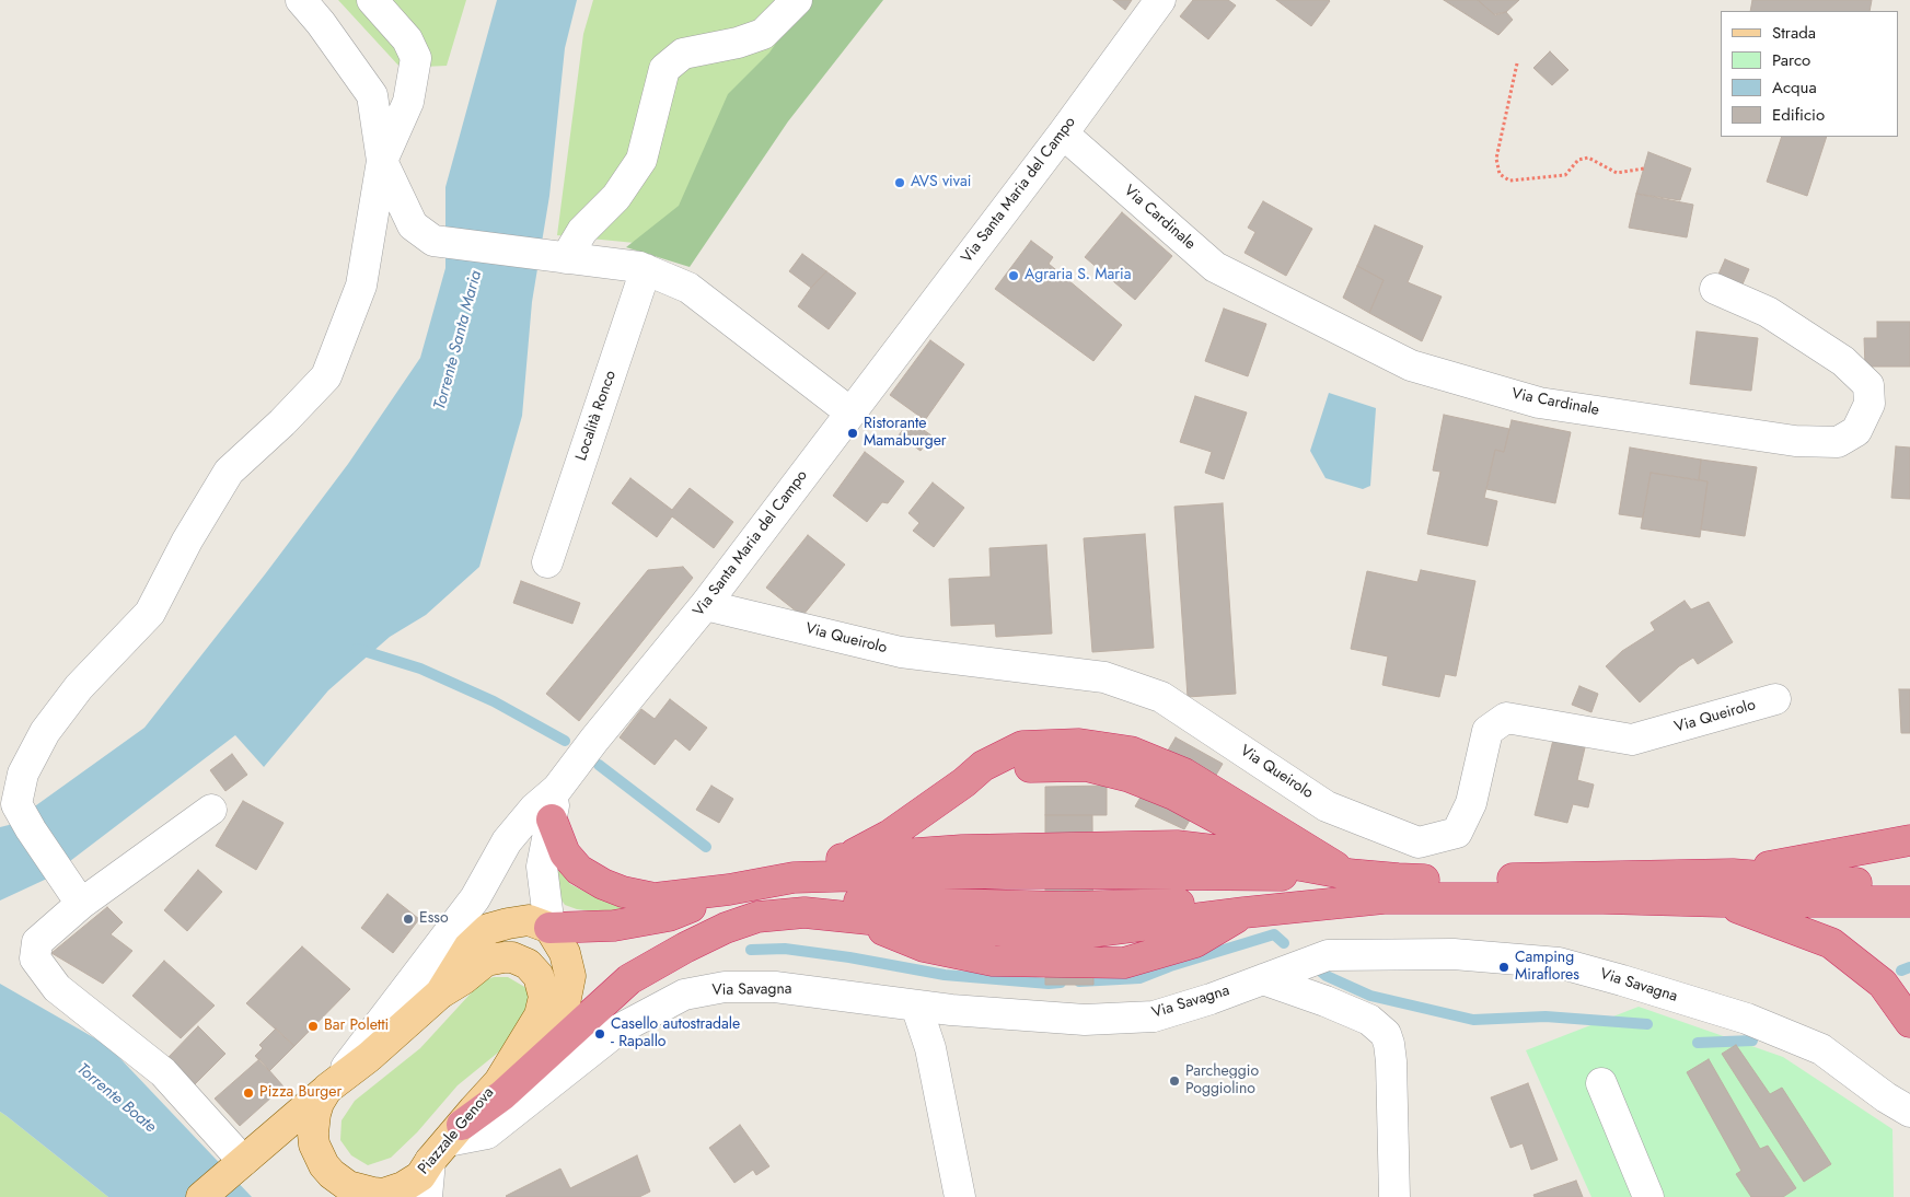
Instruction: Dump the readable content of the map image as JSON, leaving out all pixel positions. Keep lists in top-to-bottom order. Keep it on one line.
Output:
{"streets":{"main road":["Piazzale Genova"],"street":["Via Santa Maria del Campo","Via Cardinale","Località Ronco","Via Queirolo","Via Savagna"]},"crossings":[["Via Santa Maria del Campo","Via Cardinale"],["Via Santa Maria del Campo","Via Queirolo"],["Via Santa Maria del Campo","Piazzale Genova"],["Via Savagna","Piazzale Genova"]],"water":["Torrente Santa Maria","Torrente Boate"],"places":["AVS vivai","Agraria S. Maria","Ristorante Mamaburger","Esso","Camping Miraflores","Bar Poletti","Casello autostradale - Rapallo","Parcheggio Poggiolino","Pizza Burger"],"legend":["Strada","Parco","Acqua","Edificio"]}
